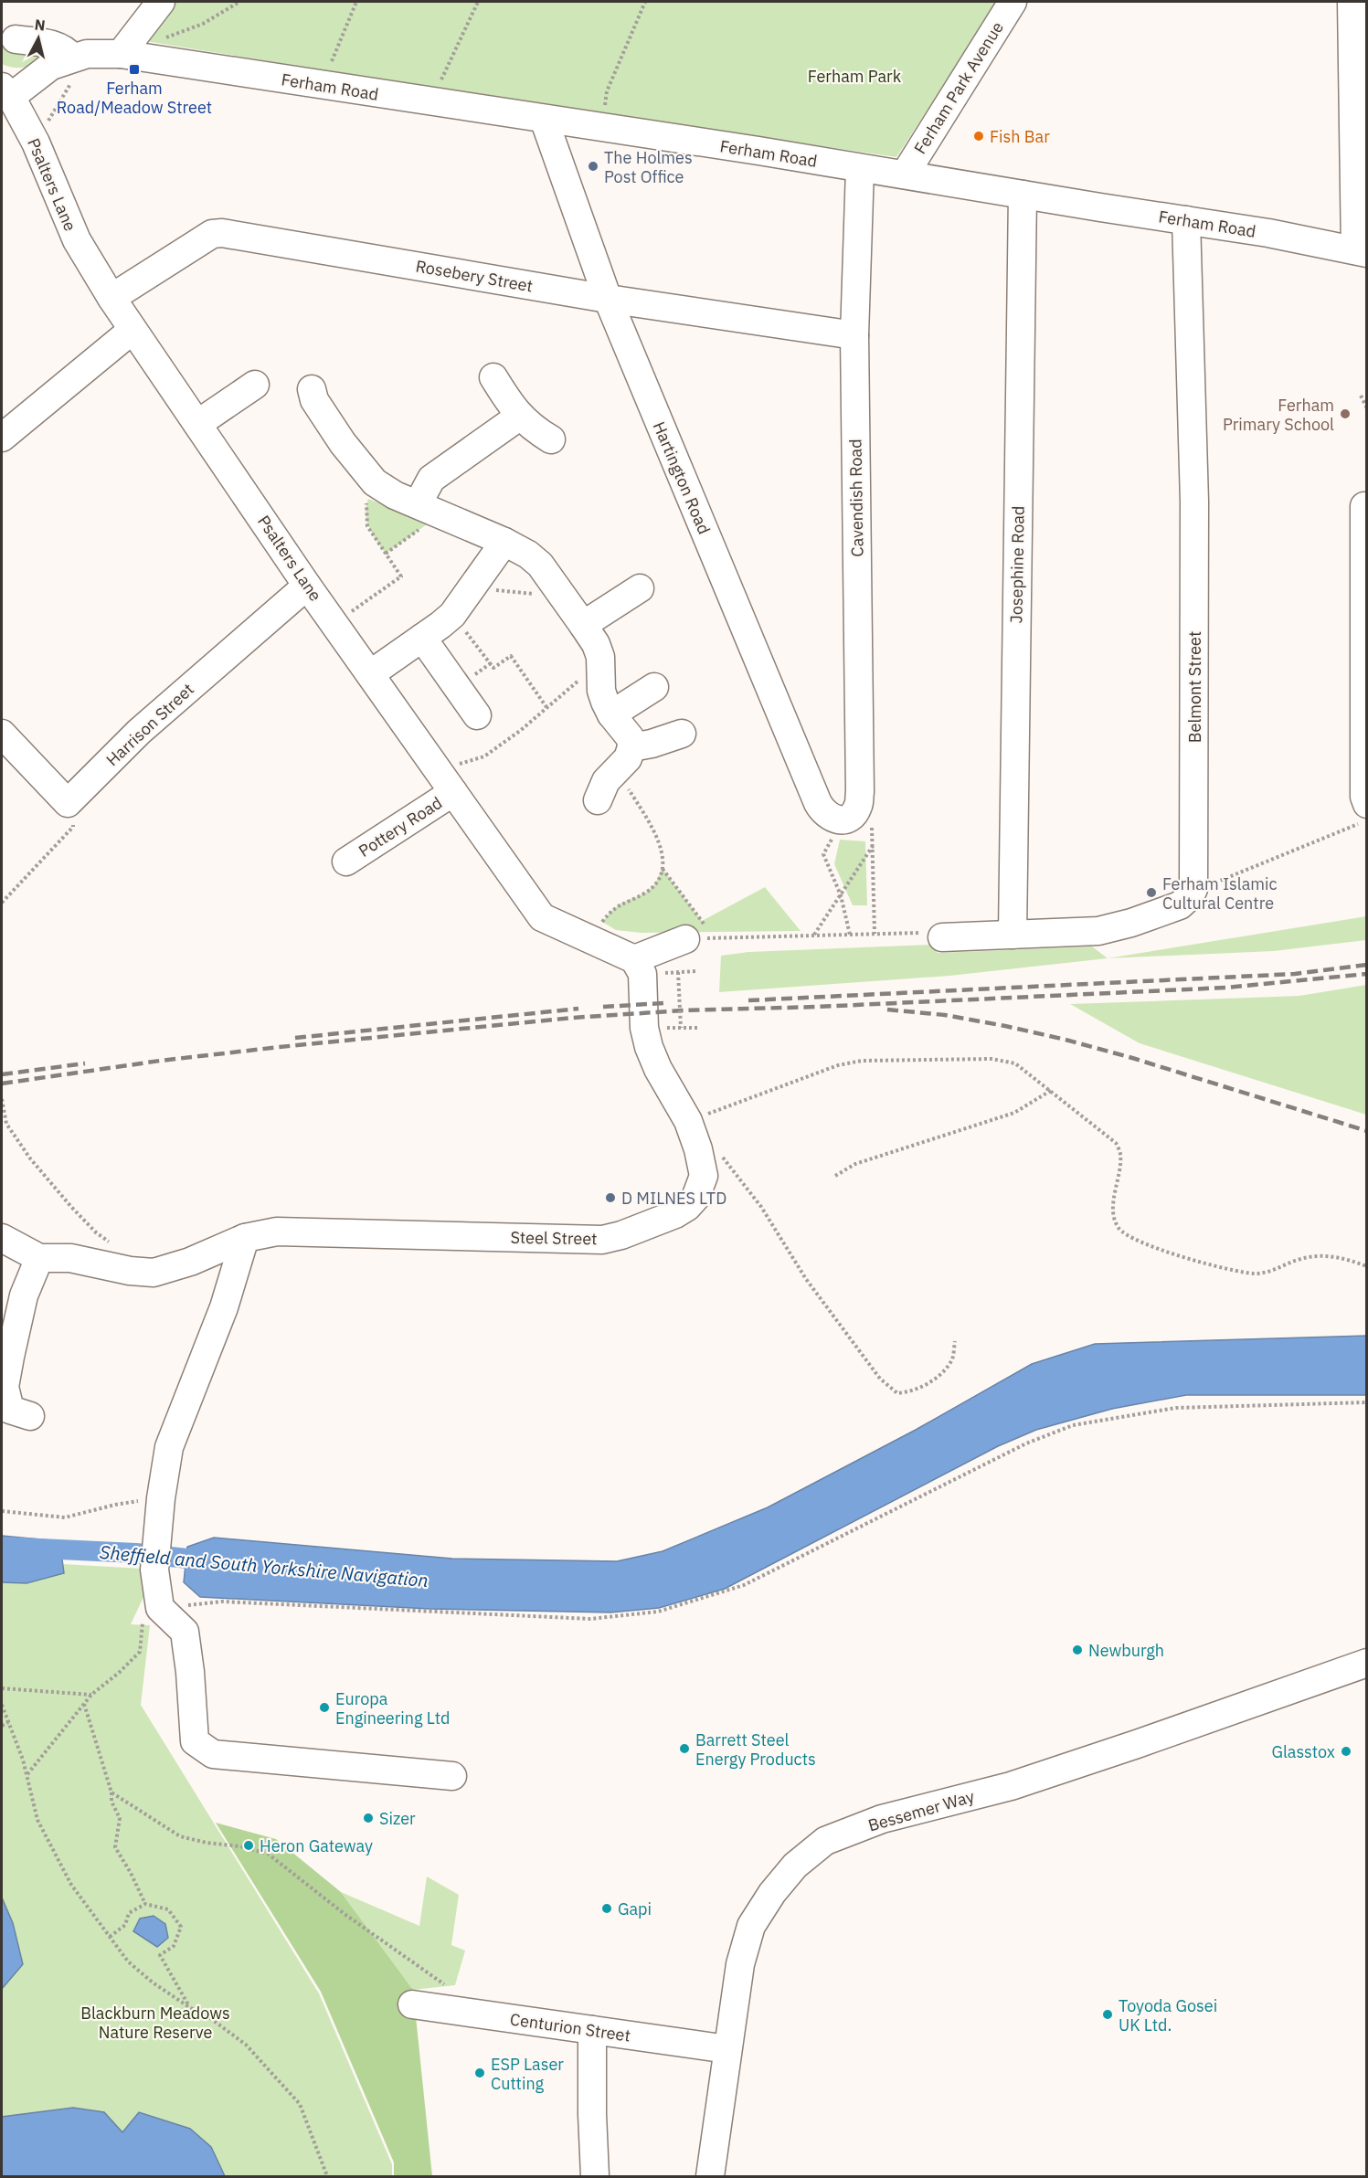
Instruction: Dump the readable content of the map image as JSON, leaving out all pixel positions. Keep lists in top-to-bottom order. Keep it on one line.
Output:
{"streets":{"street":["Ferham Road","Ferham Park Avenue","Psalters Lane","Rosebery Street","Hartington Road","Cavendish Road","Josephine Road","Belmont Street","Harrison Street","Pottery Road","Steel Street","Bessemer Way","Centurion Street"]},"crossings":[["Ferham Road","Ferham Park Avenue"],["Ferham Road","Psalters Lane"],["Ferham Road","Hartington Road"],["Ferham Road","Cavendish Road"],["Ferham Road","Josephine Road"],["Ferham Road","Belmont Street"],["Psalters Lane","Rosebery Street"],["Psalters Lane","Harrison Street"],["Psalters Lane","Pottery Road"],["Psalters Lane","Steel Street"],["Rosebery Street","Hartington Road"],["Rosebery Street","Cavendish Road"],["Hartington Road","Cavendish Road"],["Bessemer Way","Centurion Street"]],"water":["Sheffield and South Yorkshire Navigation"],"parks":["Ferham Park","Blackburn Meadows Nature Reserve"],"places":{"transit":["Ferham Road/Meadow Street"],"other":["Fish Bar","The Holmes Post Office","Ferham Primary School","Ferham Islamic Cultural Centre","D MILNES LTD","Newburgh","Europa Engineering Ltd","Barrett Steel Energy Products","Glasstox","Sizer","Heron Gateway","Gapi","Toyoda Gosei UK Ltd.","ESP Laser Cutting"]},"north":"top"}
